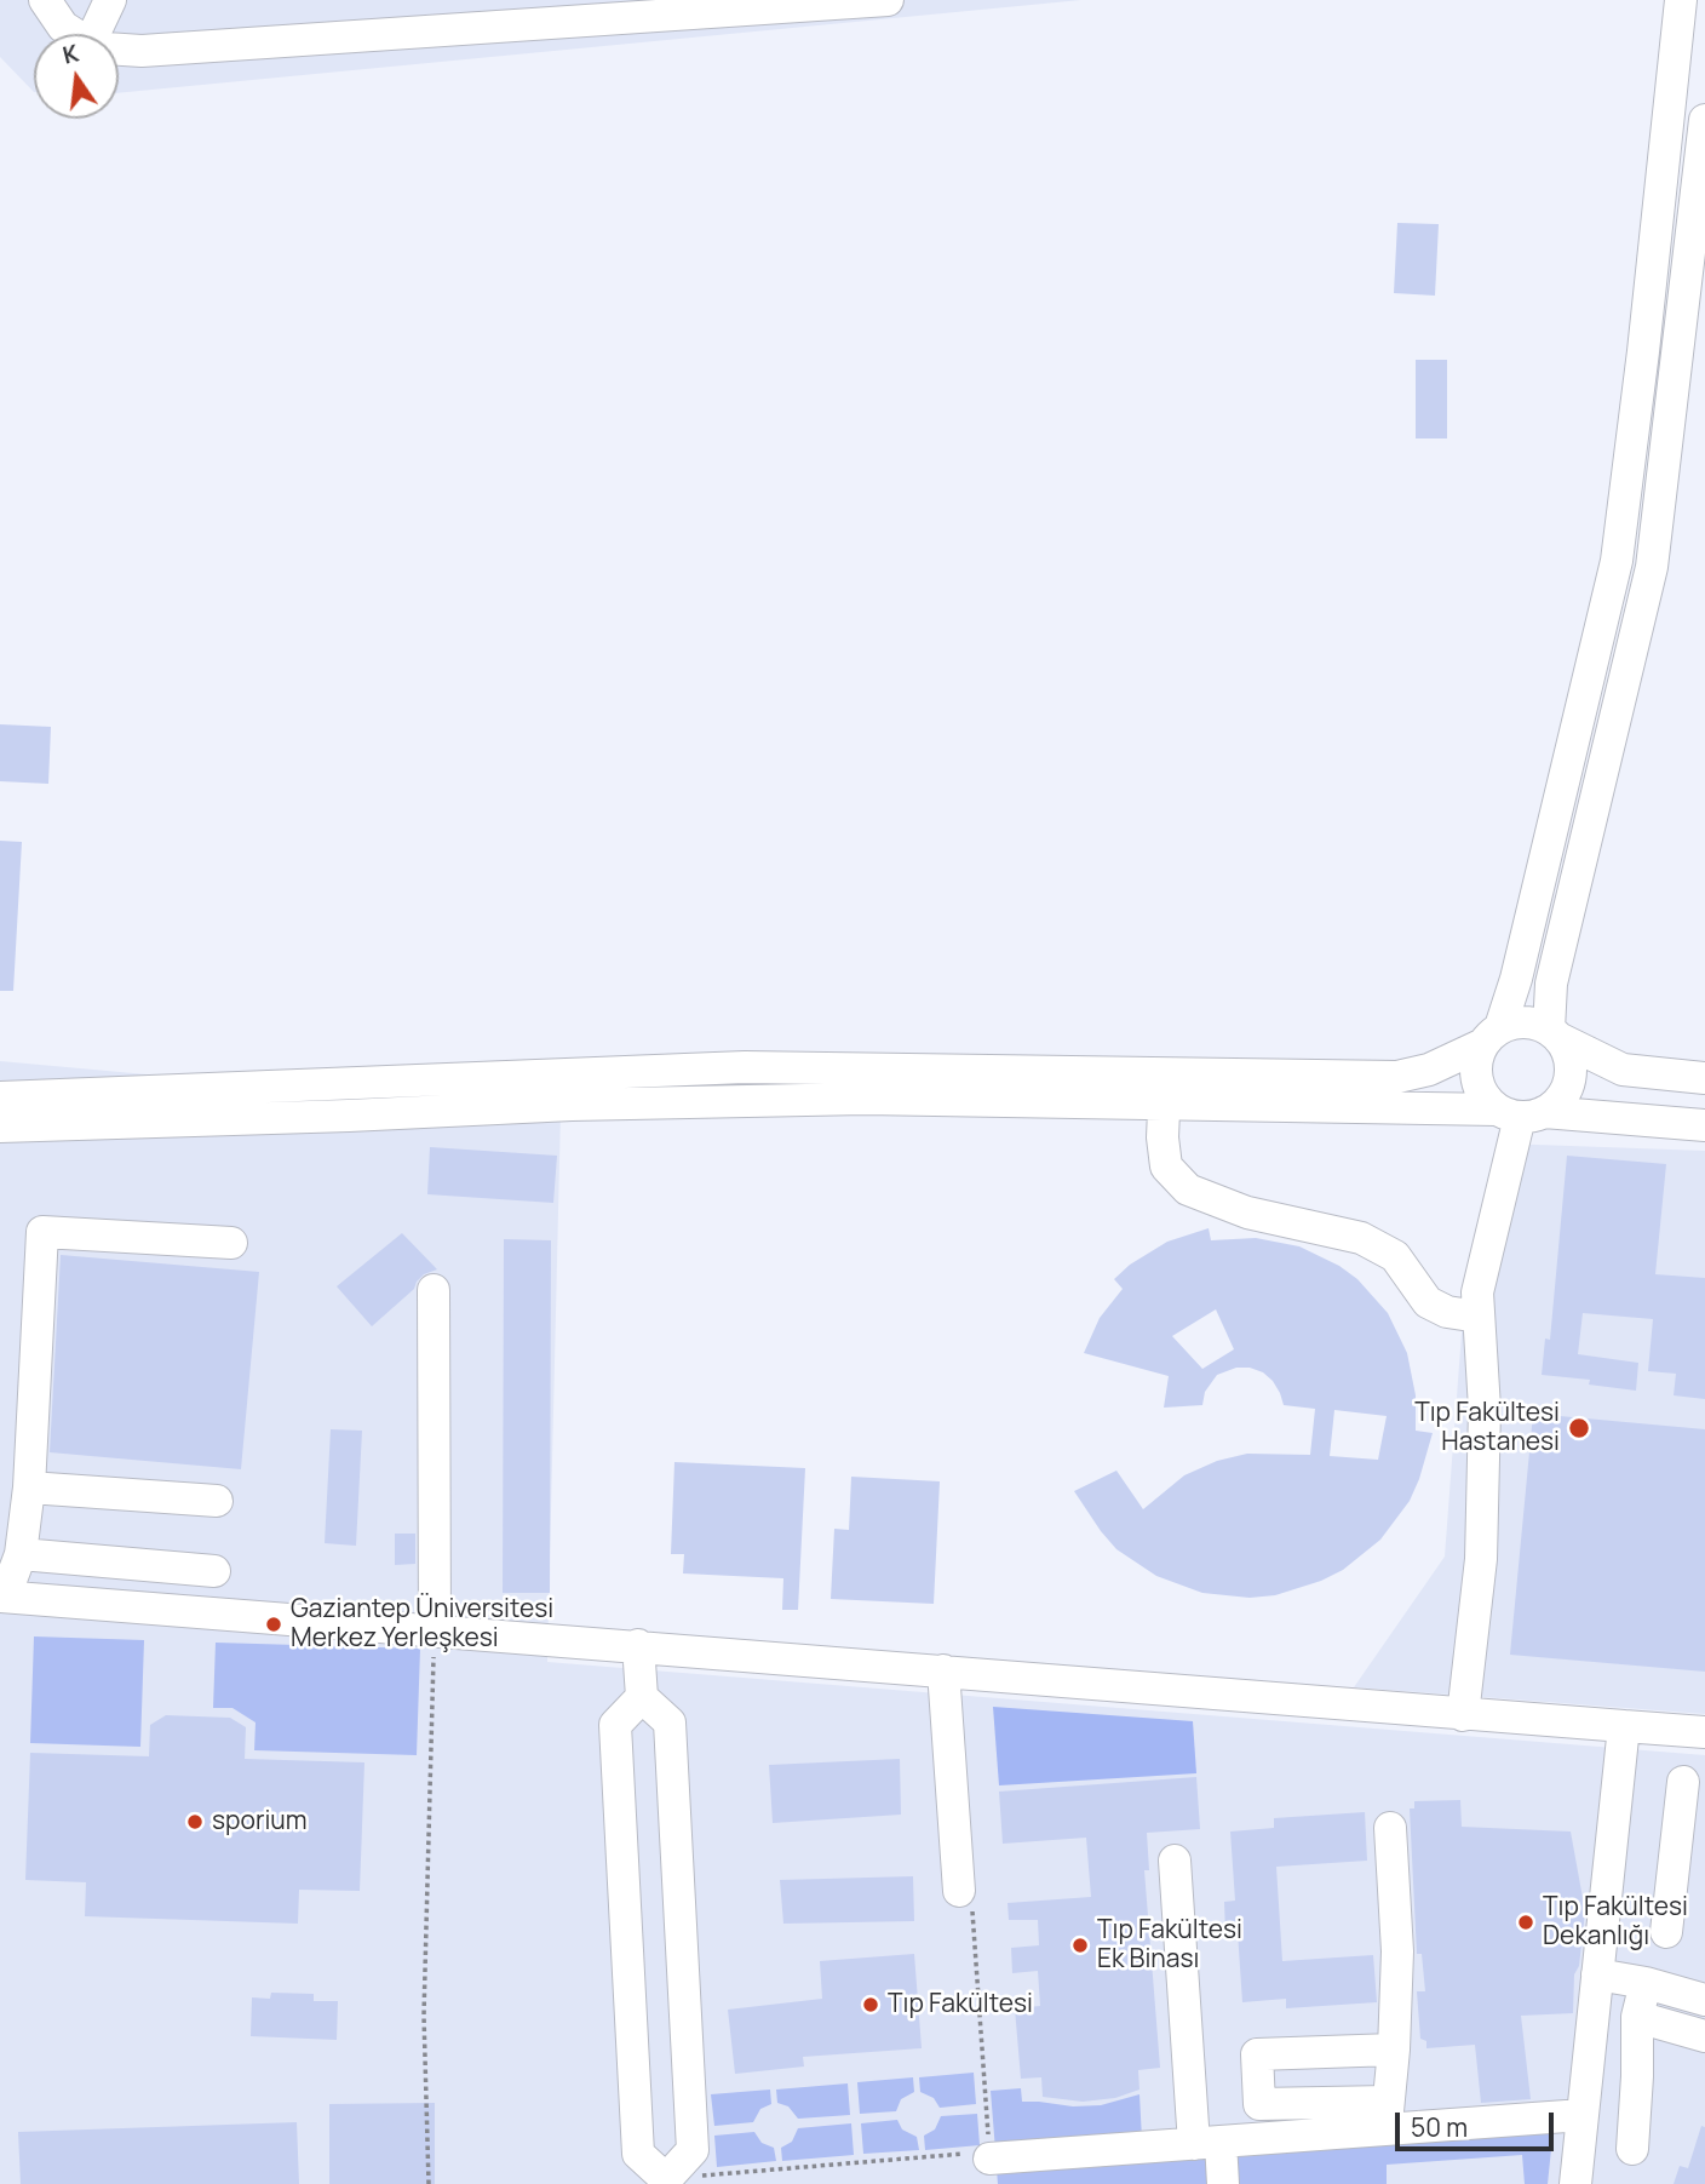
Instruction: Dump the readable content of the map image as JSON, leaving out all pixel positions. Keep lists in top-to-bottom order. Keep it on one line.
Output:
{"places":["Tıp Fakültesi Hastanesi","Gaziantep Üniversitesi Merkez Yerleşkesi","sporium","Tıp Fakültesi Dekanlığı","Tıp Fakültesi Ek Binası","Tıp Fakültesi"],"scale_bar":"50 m","north":"top"}
